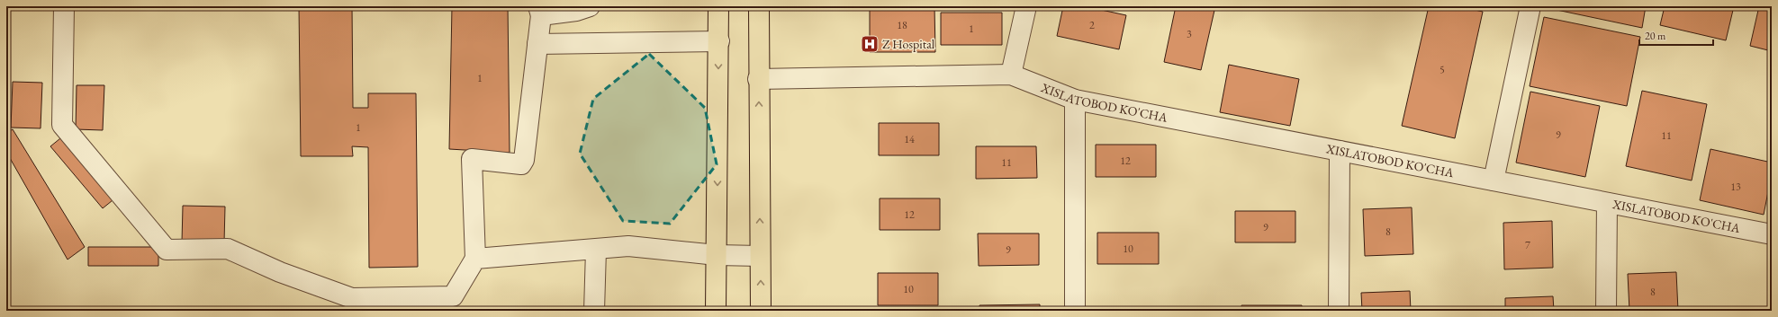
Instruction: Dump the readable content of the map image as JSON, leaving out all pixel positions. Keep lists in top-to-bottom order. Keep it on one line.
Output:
{"streets":{"street":["XISLATOBOD KO'CHA"]},"places":{"hospital":["Z Hospital"]},"house_numbers":["18","2","1","3","5","1","1","9","11","14","12","11","13","12","9","8","7","10","9","10","8"],"scale_bar":"20 m"}
